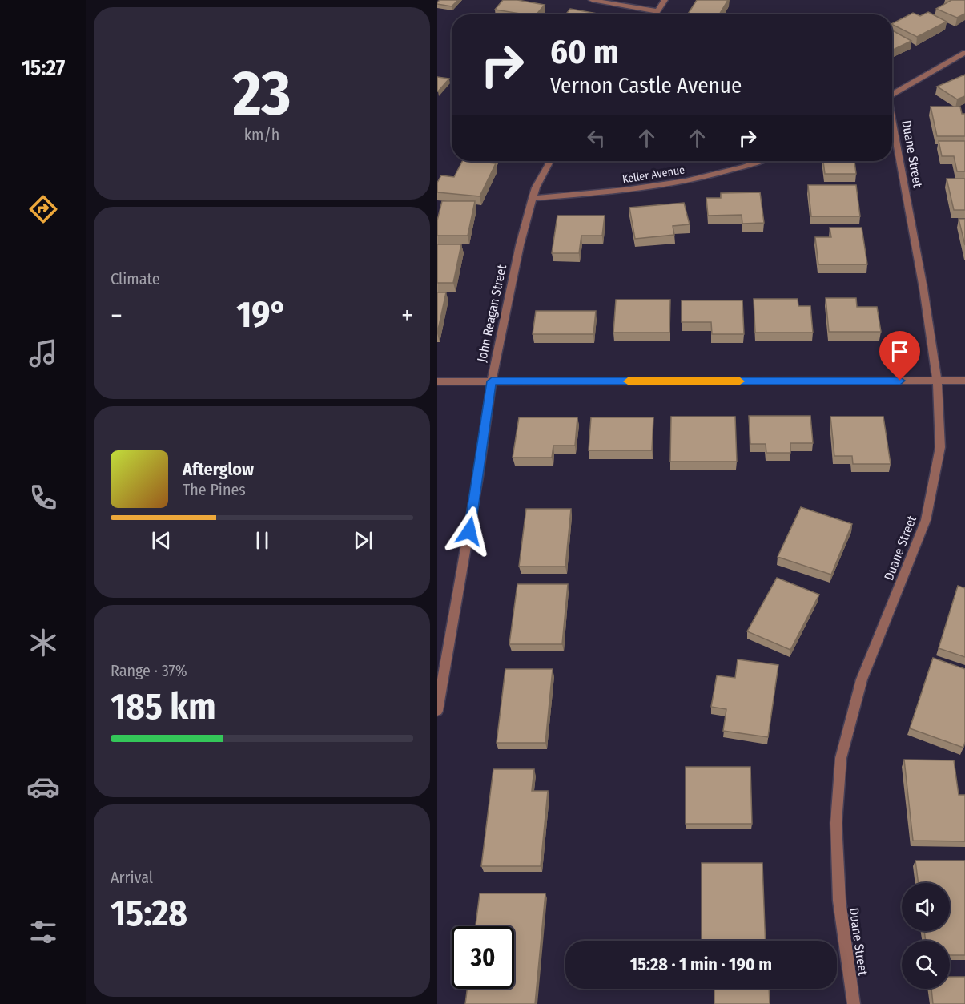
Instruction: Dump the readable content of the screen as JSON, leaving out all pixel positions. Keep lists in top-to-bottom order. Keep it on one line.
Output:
{"streets":{"street":["Duane Street","Keller Avenue","John Reagan Street"]},"crossings":[["Keller Avenue","John Reagan Street"]],"page":{"tabs":"15:27","tile":[["23","km/h"],"Climate",["Range · 37%","185 km"],["Arrival","15:28"]],"turn":["60 m","Vernon Castle Avenue"],"heat":["−","19°","+"],"song":["Afterglow","The Pines"],"limit":"30","trip":"15:28 · 1 min · 190 m"}}
